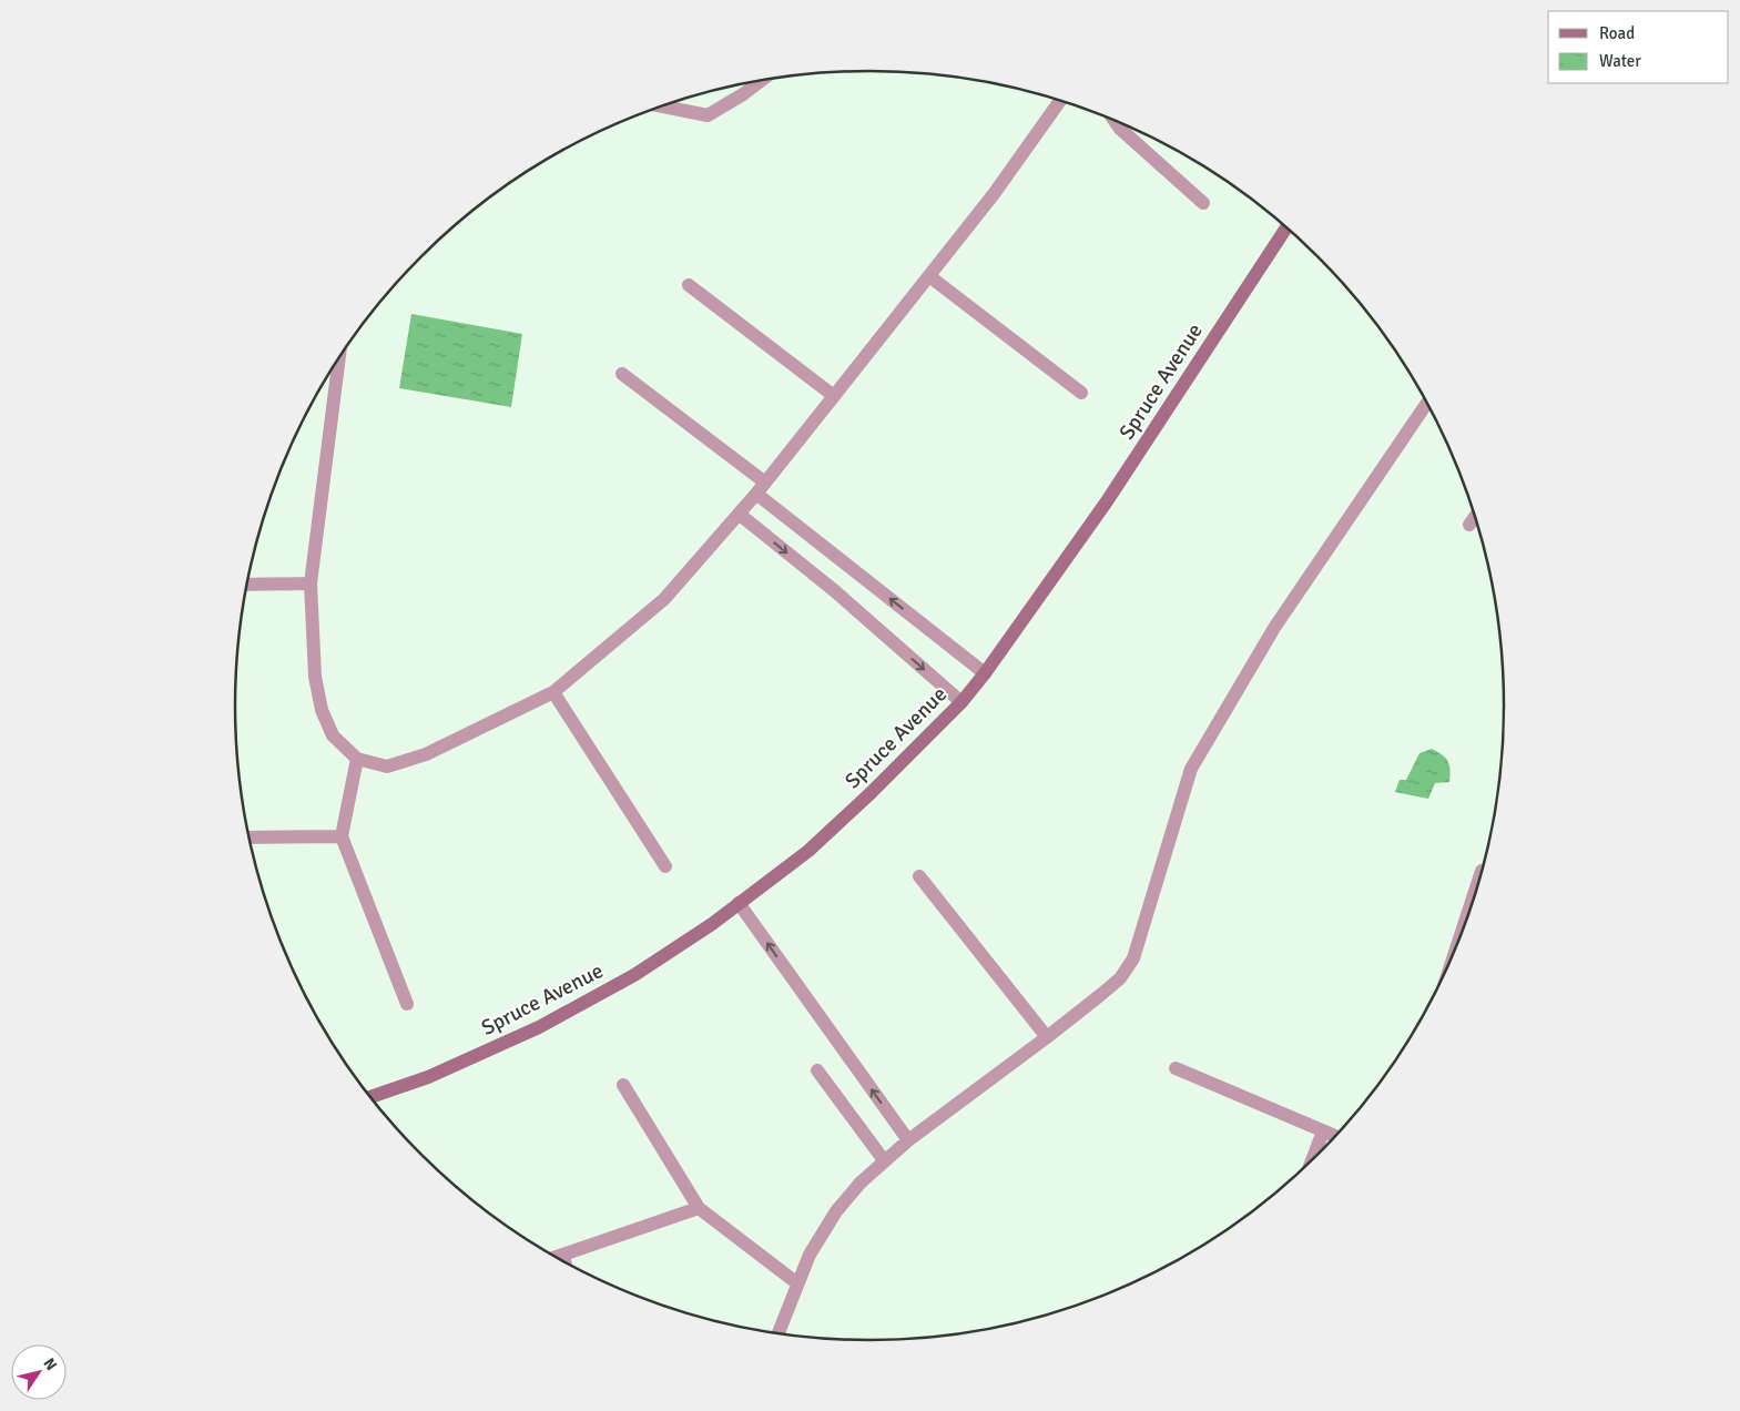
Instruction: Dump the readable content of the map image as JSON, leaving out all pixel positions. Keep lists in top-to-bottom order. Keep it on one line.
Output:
{"streets":{"street":["Spruce Avenue"]},"legend":["Road","Water"],"north":"top right"}
